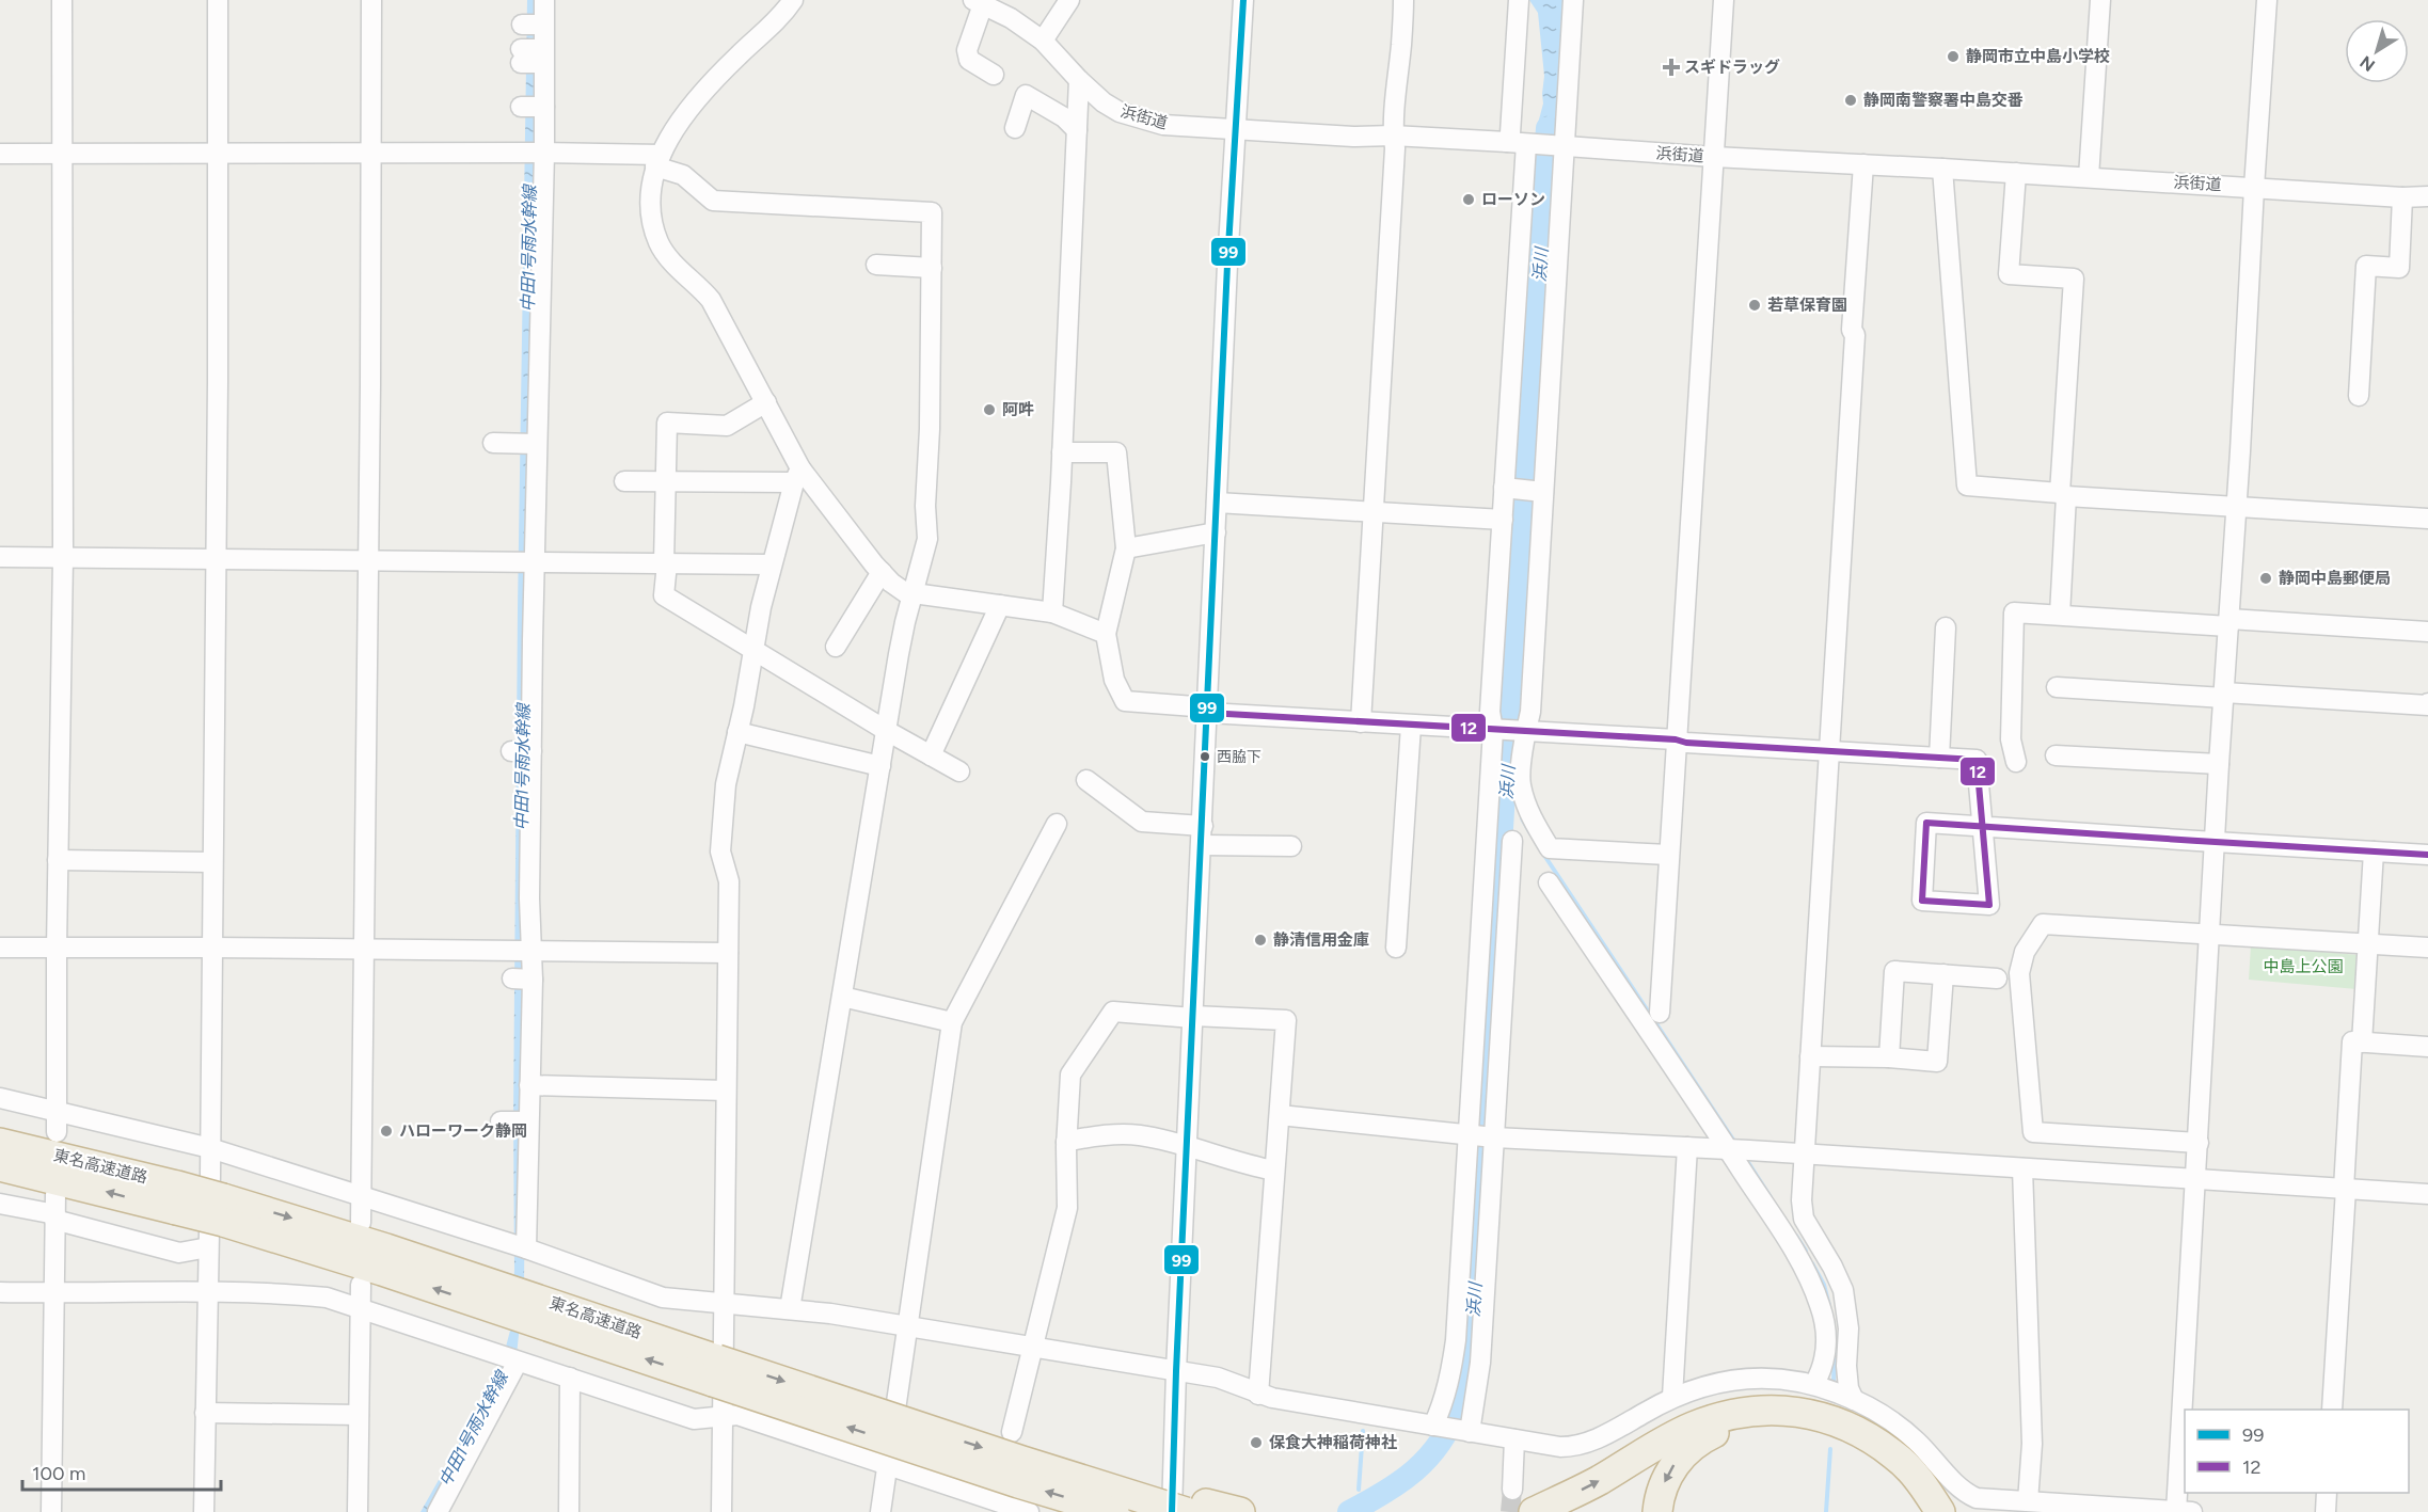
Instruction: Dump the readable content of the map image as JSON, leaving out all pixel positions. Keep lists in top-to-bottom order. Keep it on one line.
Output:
{"streets":{"highway":["東名高速道路"],"street":["浜街道"]},"water":["中田1号雨水幹線","浜川"],"parks":["中島上公園"],"places":{"other":["静岡市立中島小学校","静岡南警察署中島交番","ローソン","若草保育園","阿吽","静岡中島郵便局","西脇下","静清信用金庫","ハローワーク静岡","保食大神稲荷神社"],"health":["スギドラッグ"]},"lines":["transit line 99","transit line 12"],"legend":["99","12"],"scale_bar":"100 m","north":"bottom left"}
